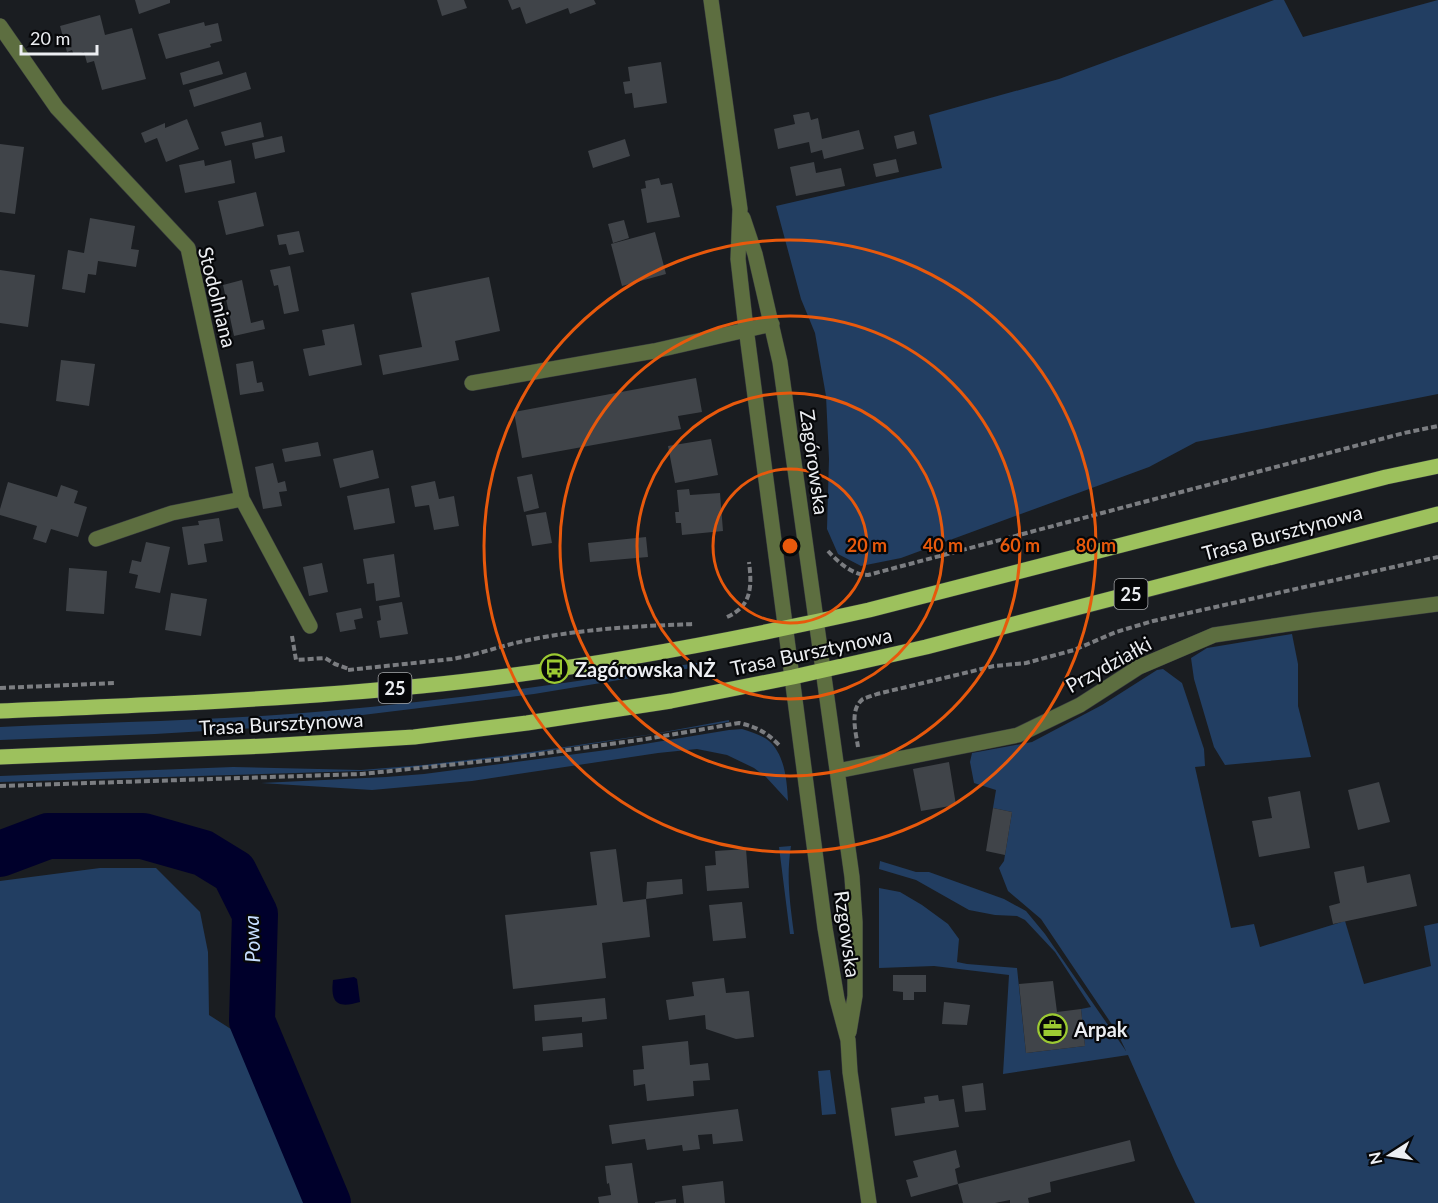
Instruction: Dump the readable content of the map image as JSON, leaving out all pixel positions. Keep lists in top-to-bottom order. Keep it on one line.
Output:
{"streets":{"main road":["Trasa Bursztynowa","25"],"street":["Stodolniana","Zagórowska","Przydziałki","Rzgowska"]},"crossings":[["Zagórowska","Trasa Bursztynowa"],["Zagórowska","Przydziałki"],["Zagórowska","Rzgowska"]],"water":["Powa"],"places":{"bus stop":["Zagórowska NŻ"],"office":["Arpak"]},"scale_bar":"20 m","north":"left","rings":["20 m","40 m","60 m","80 m"]}
